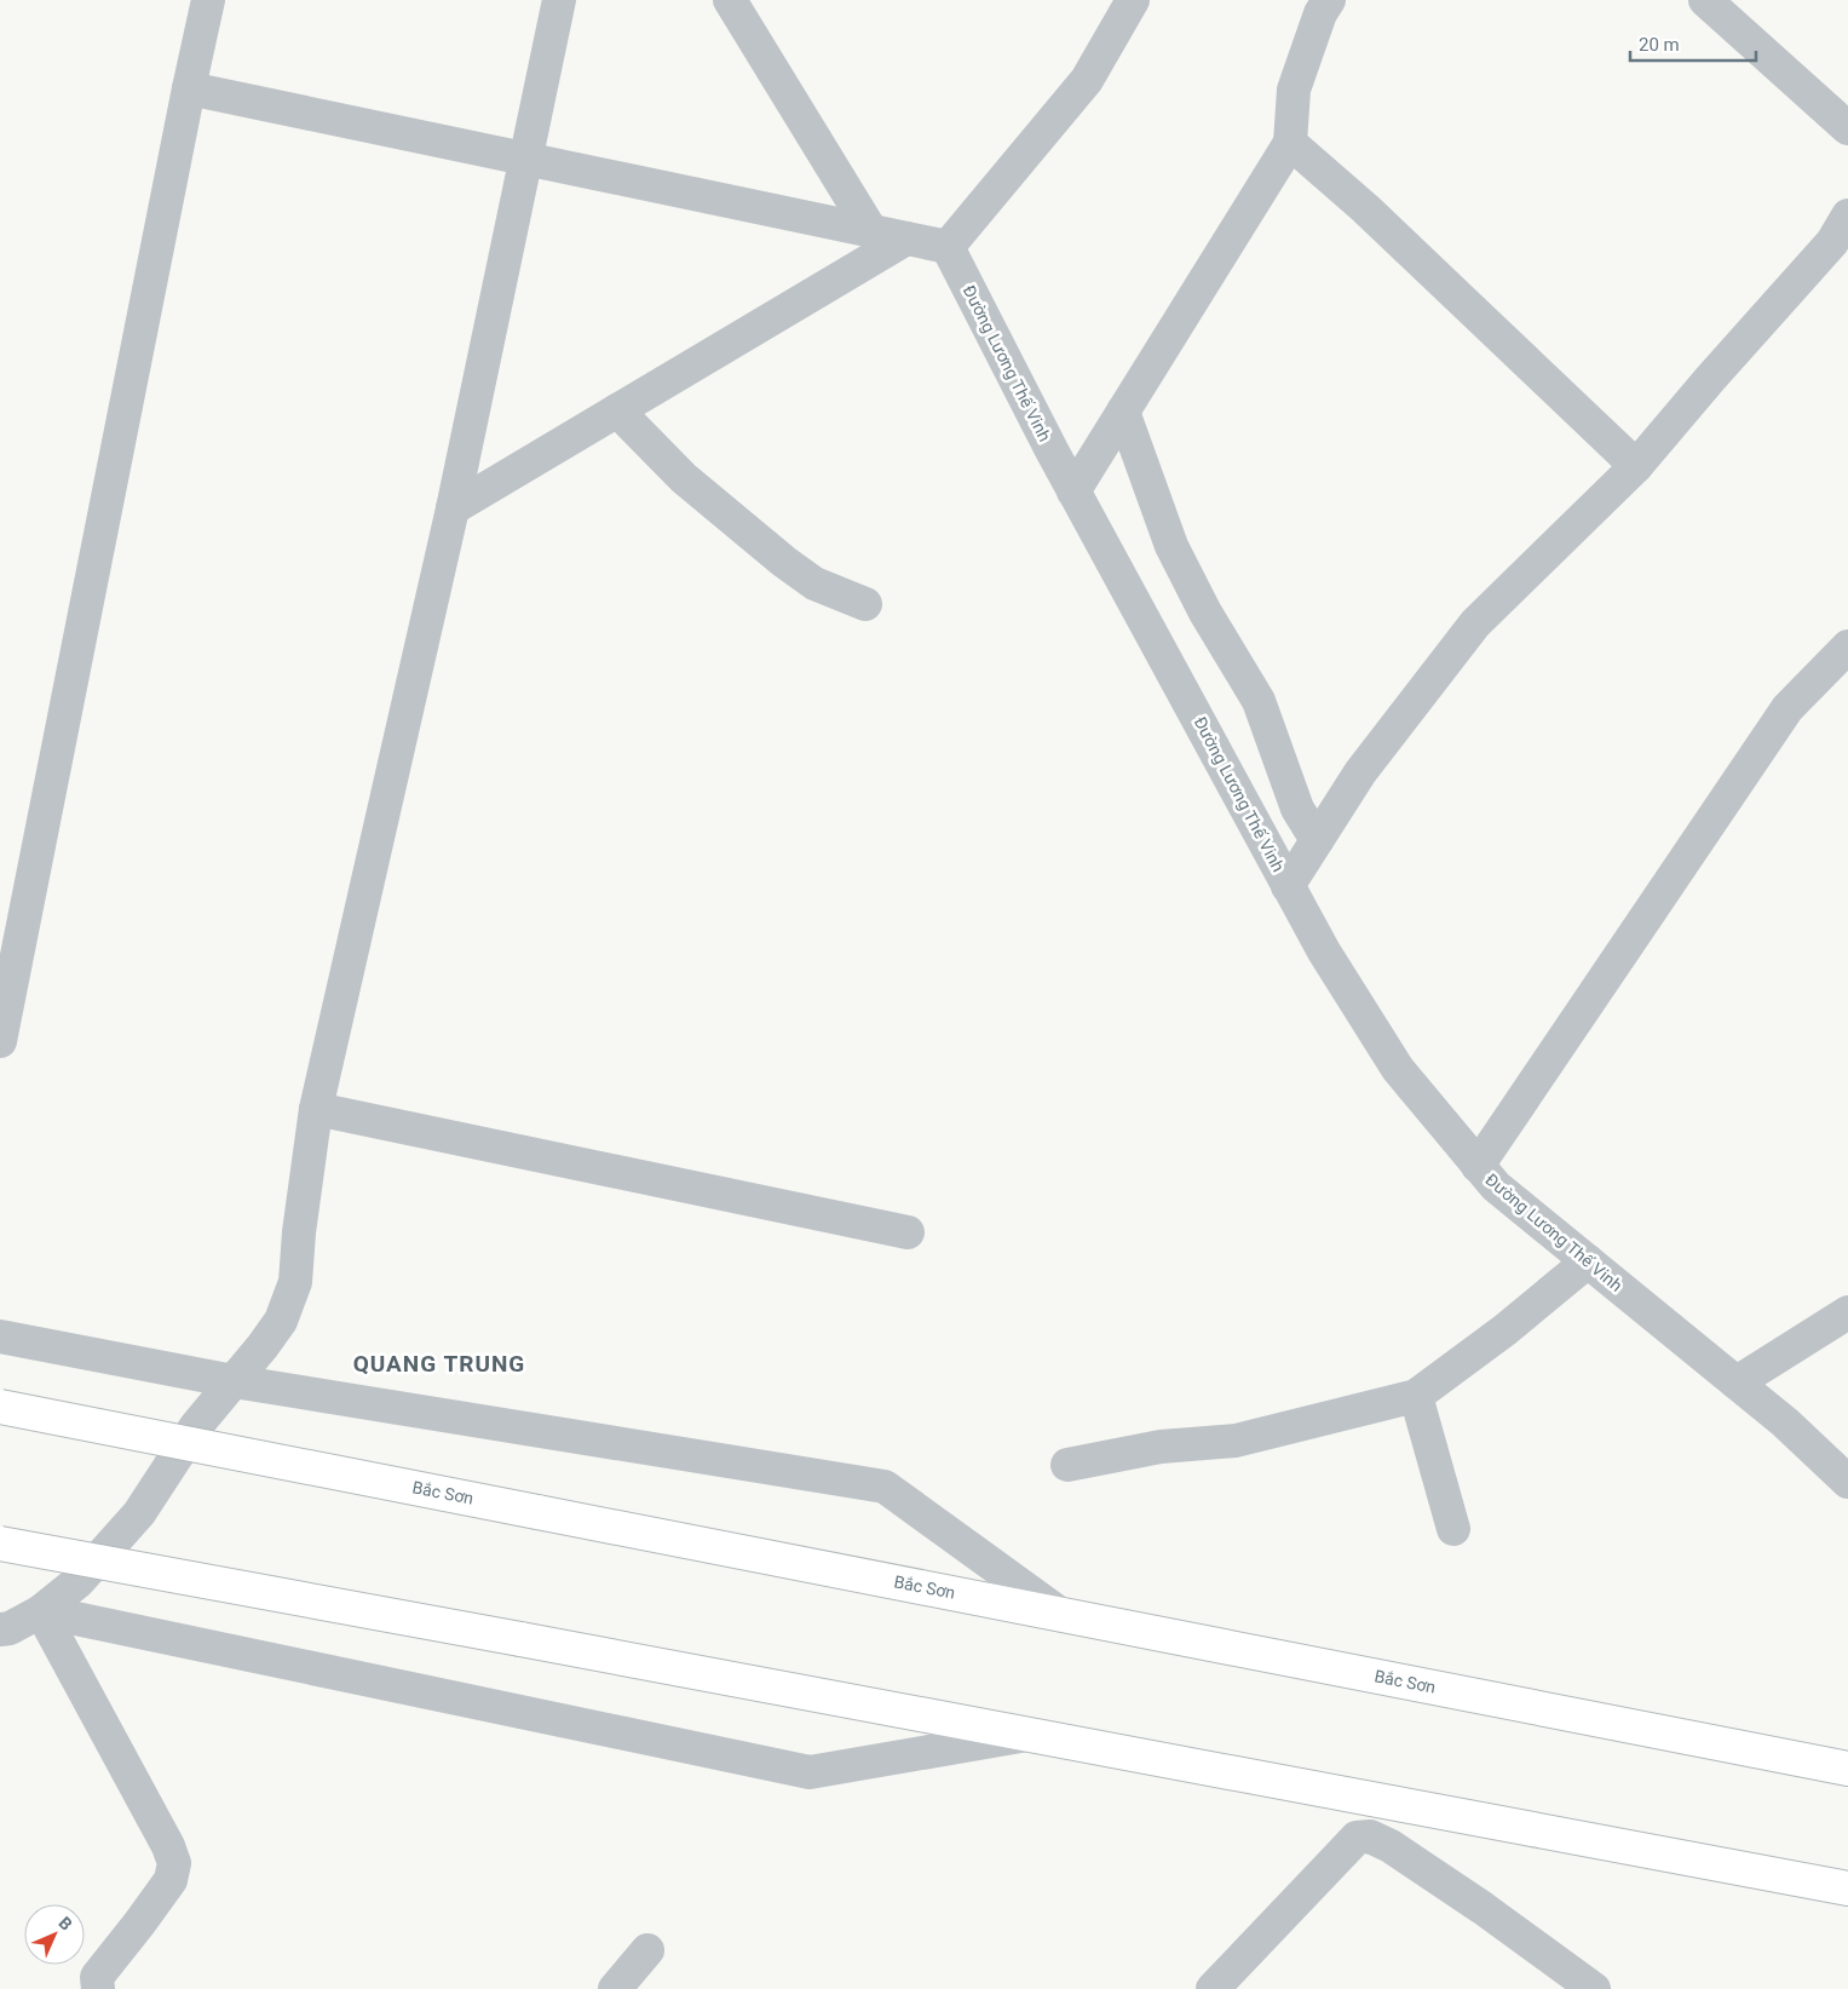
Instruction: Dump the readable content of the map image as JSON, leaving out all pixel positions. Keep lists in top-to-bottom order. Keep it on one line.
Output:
{"streets":{"main road":["Bắc Sơn"],"street":["Đường Lương Thế Vinh"]},"districts":["QUANG TRUNG"],"scale_bar":"20 m","north":"top right"}
